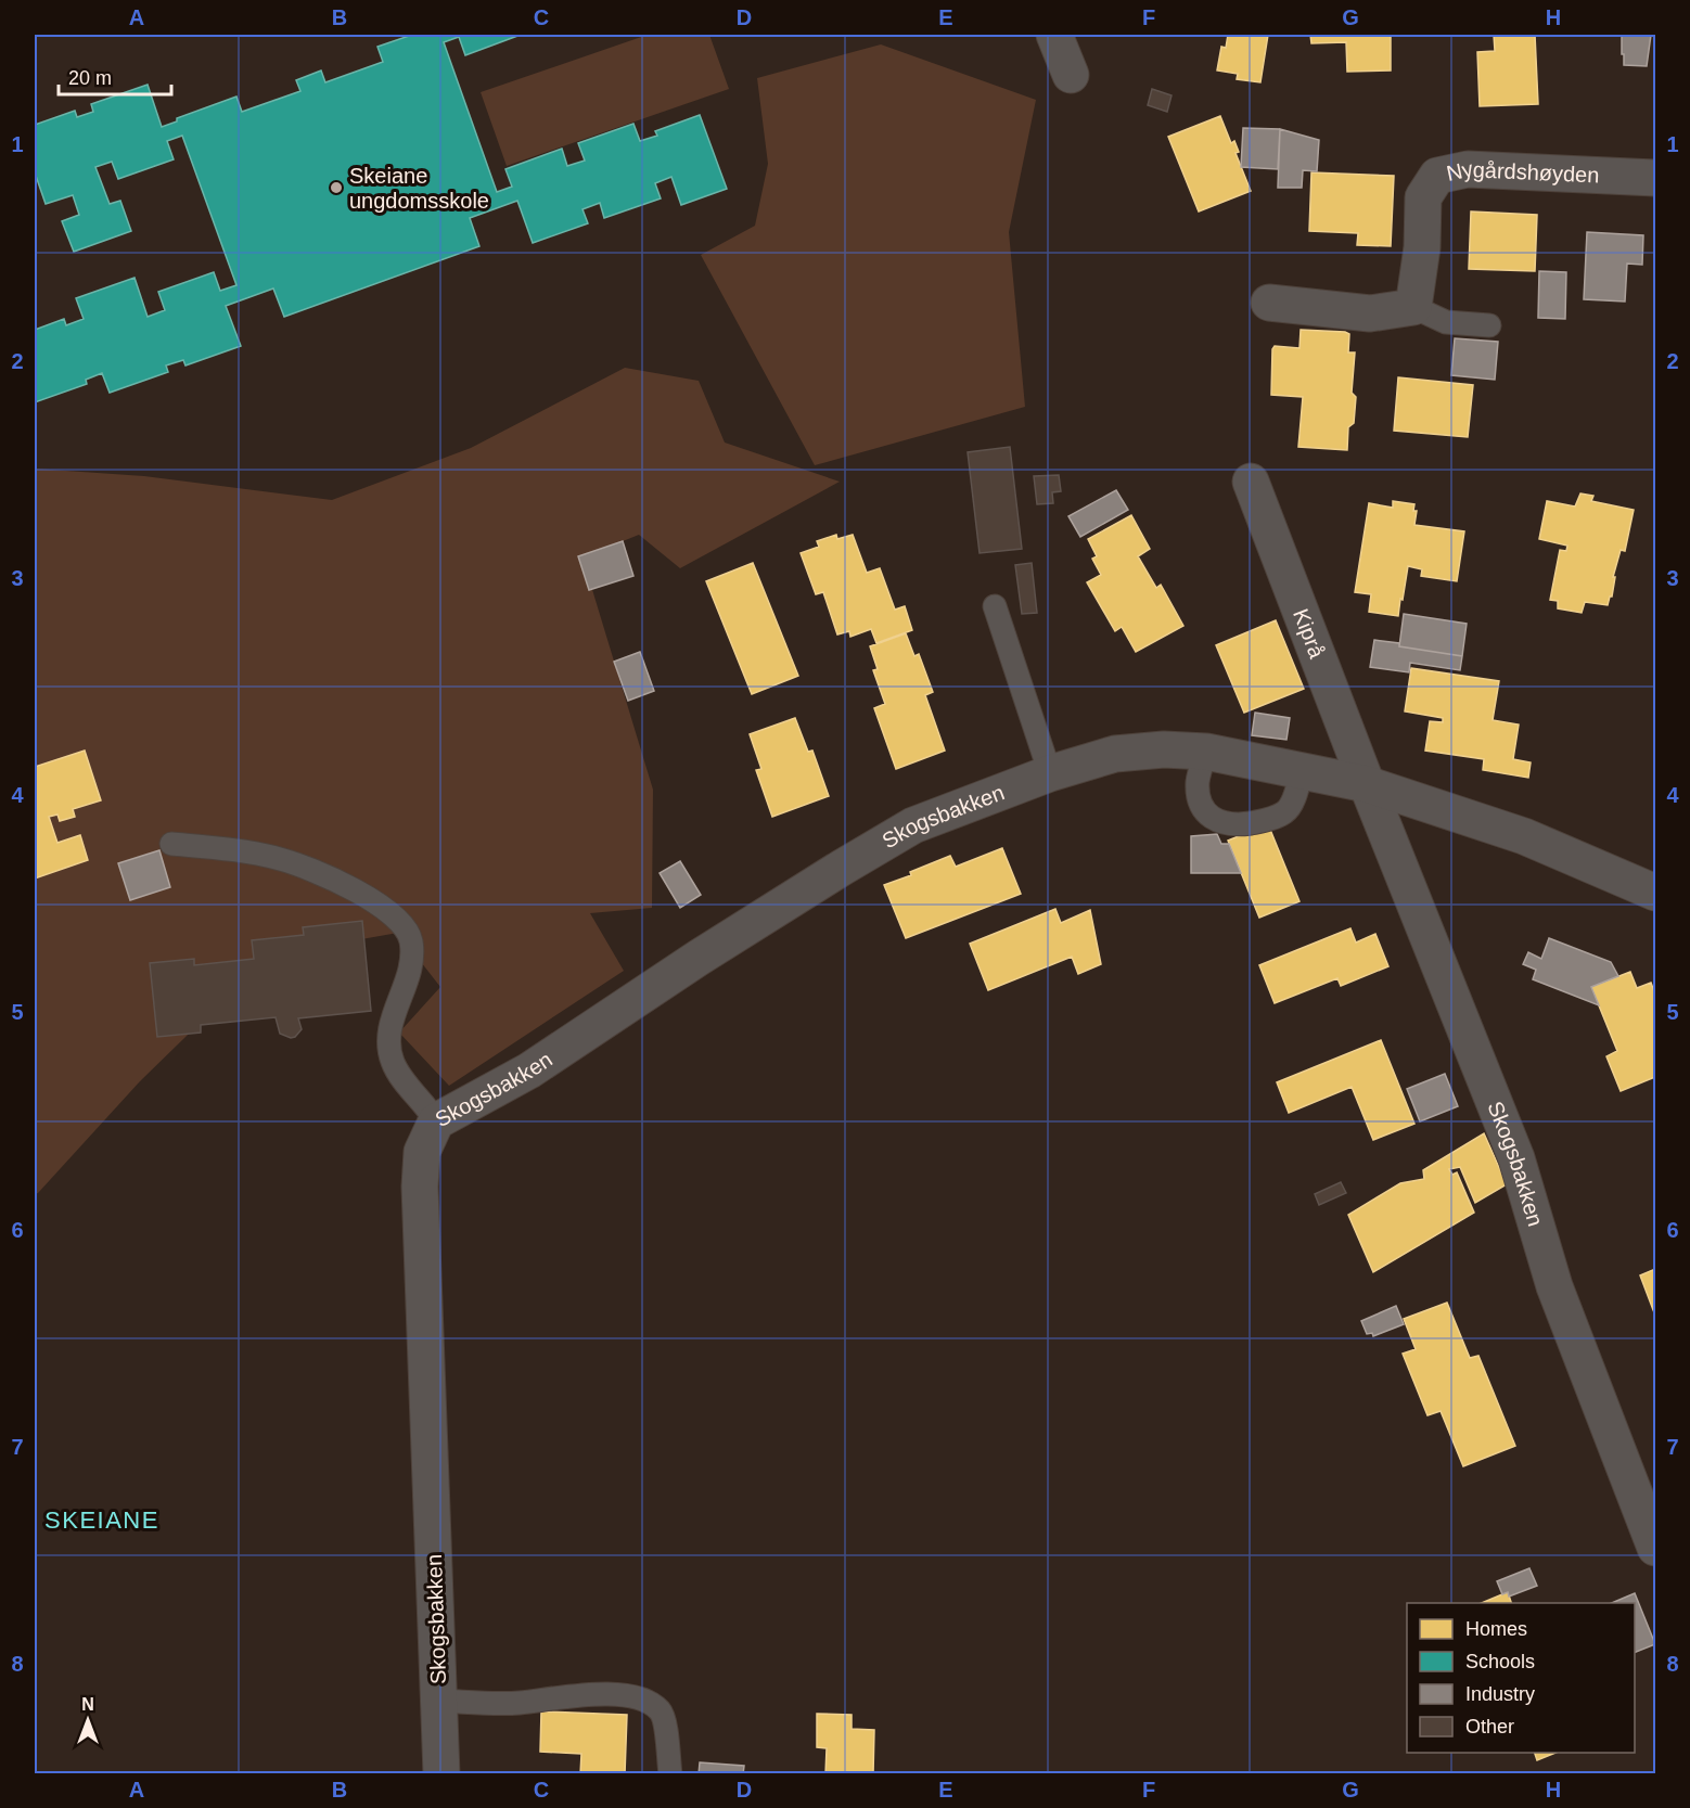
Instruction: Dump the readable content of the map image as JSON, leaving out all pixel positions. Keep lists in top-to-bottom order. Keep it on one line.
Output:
{"streets":{"street":["Nygårdshøyden","Kiprå","Skogsbakken"]},"crossings":[["Kiprå","Skogsbakken"]],"districts":["SKEIANE"],"places":["Skeiane ungdomsskole"],"legend":["Homes","Schools","Industry","Other"],"scale_bar":"20 m","north":"top","grid":{"columns":["A","B","C","D","E","F","G","H"],"rows":["1","2","3","4","5","6","7","8"]}}
